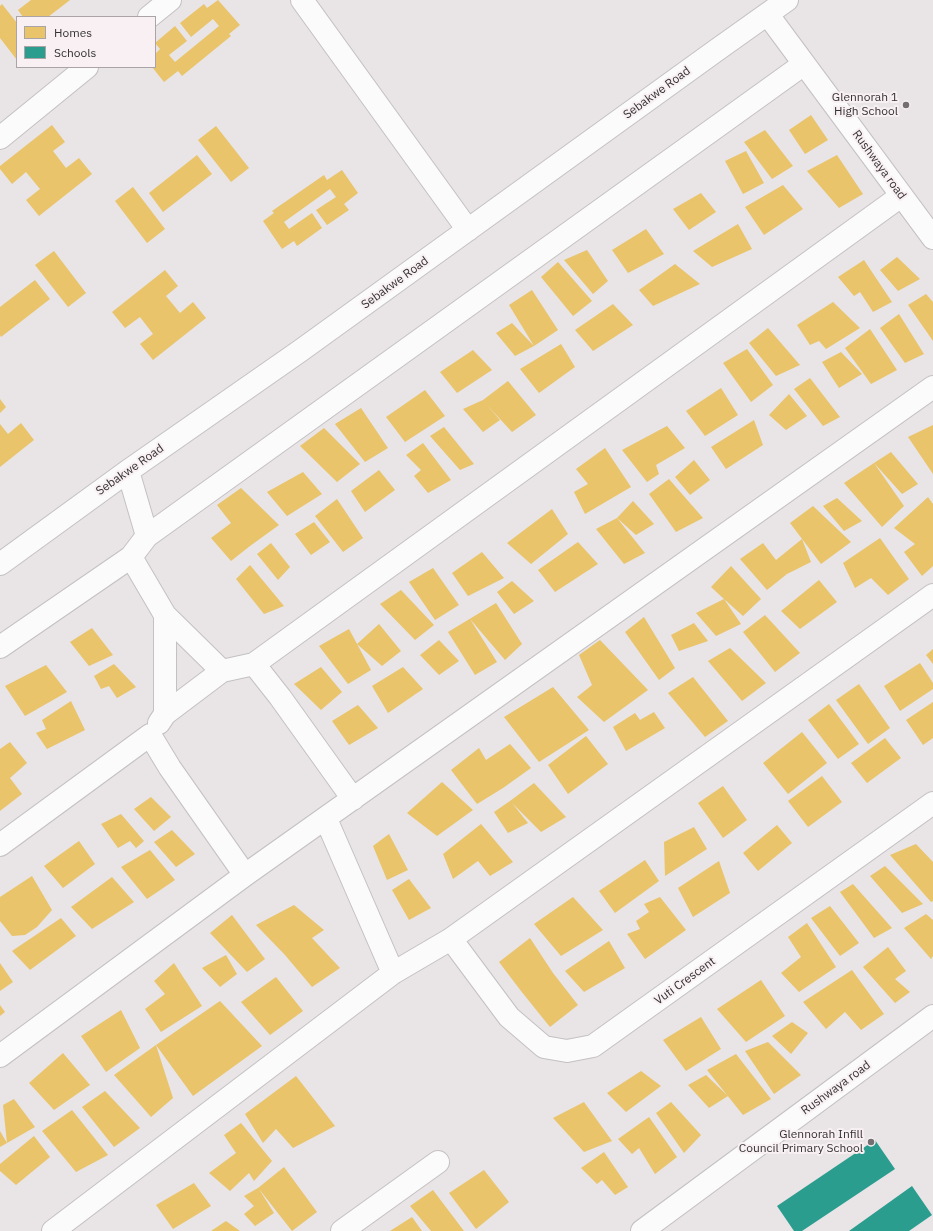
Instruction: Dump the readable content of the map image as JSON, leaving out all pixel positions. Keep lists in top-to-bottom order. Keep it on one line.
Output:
{"streets":{"street":["Sebakwe Road","Rushwaya road","Vuti Crescent"]},"crossings":[["Sebakwe Road","Rushwaya road"]],"places":["Glennorah 1 High School","Glennorah Infill Council Primary School"],"legend":["Homes","Schools"]}
